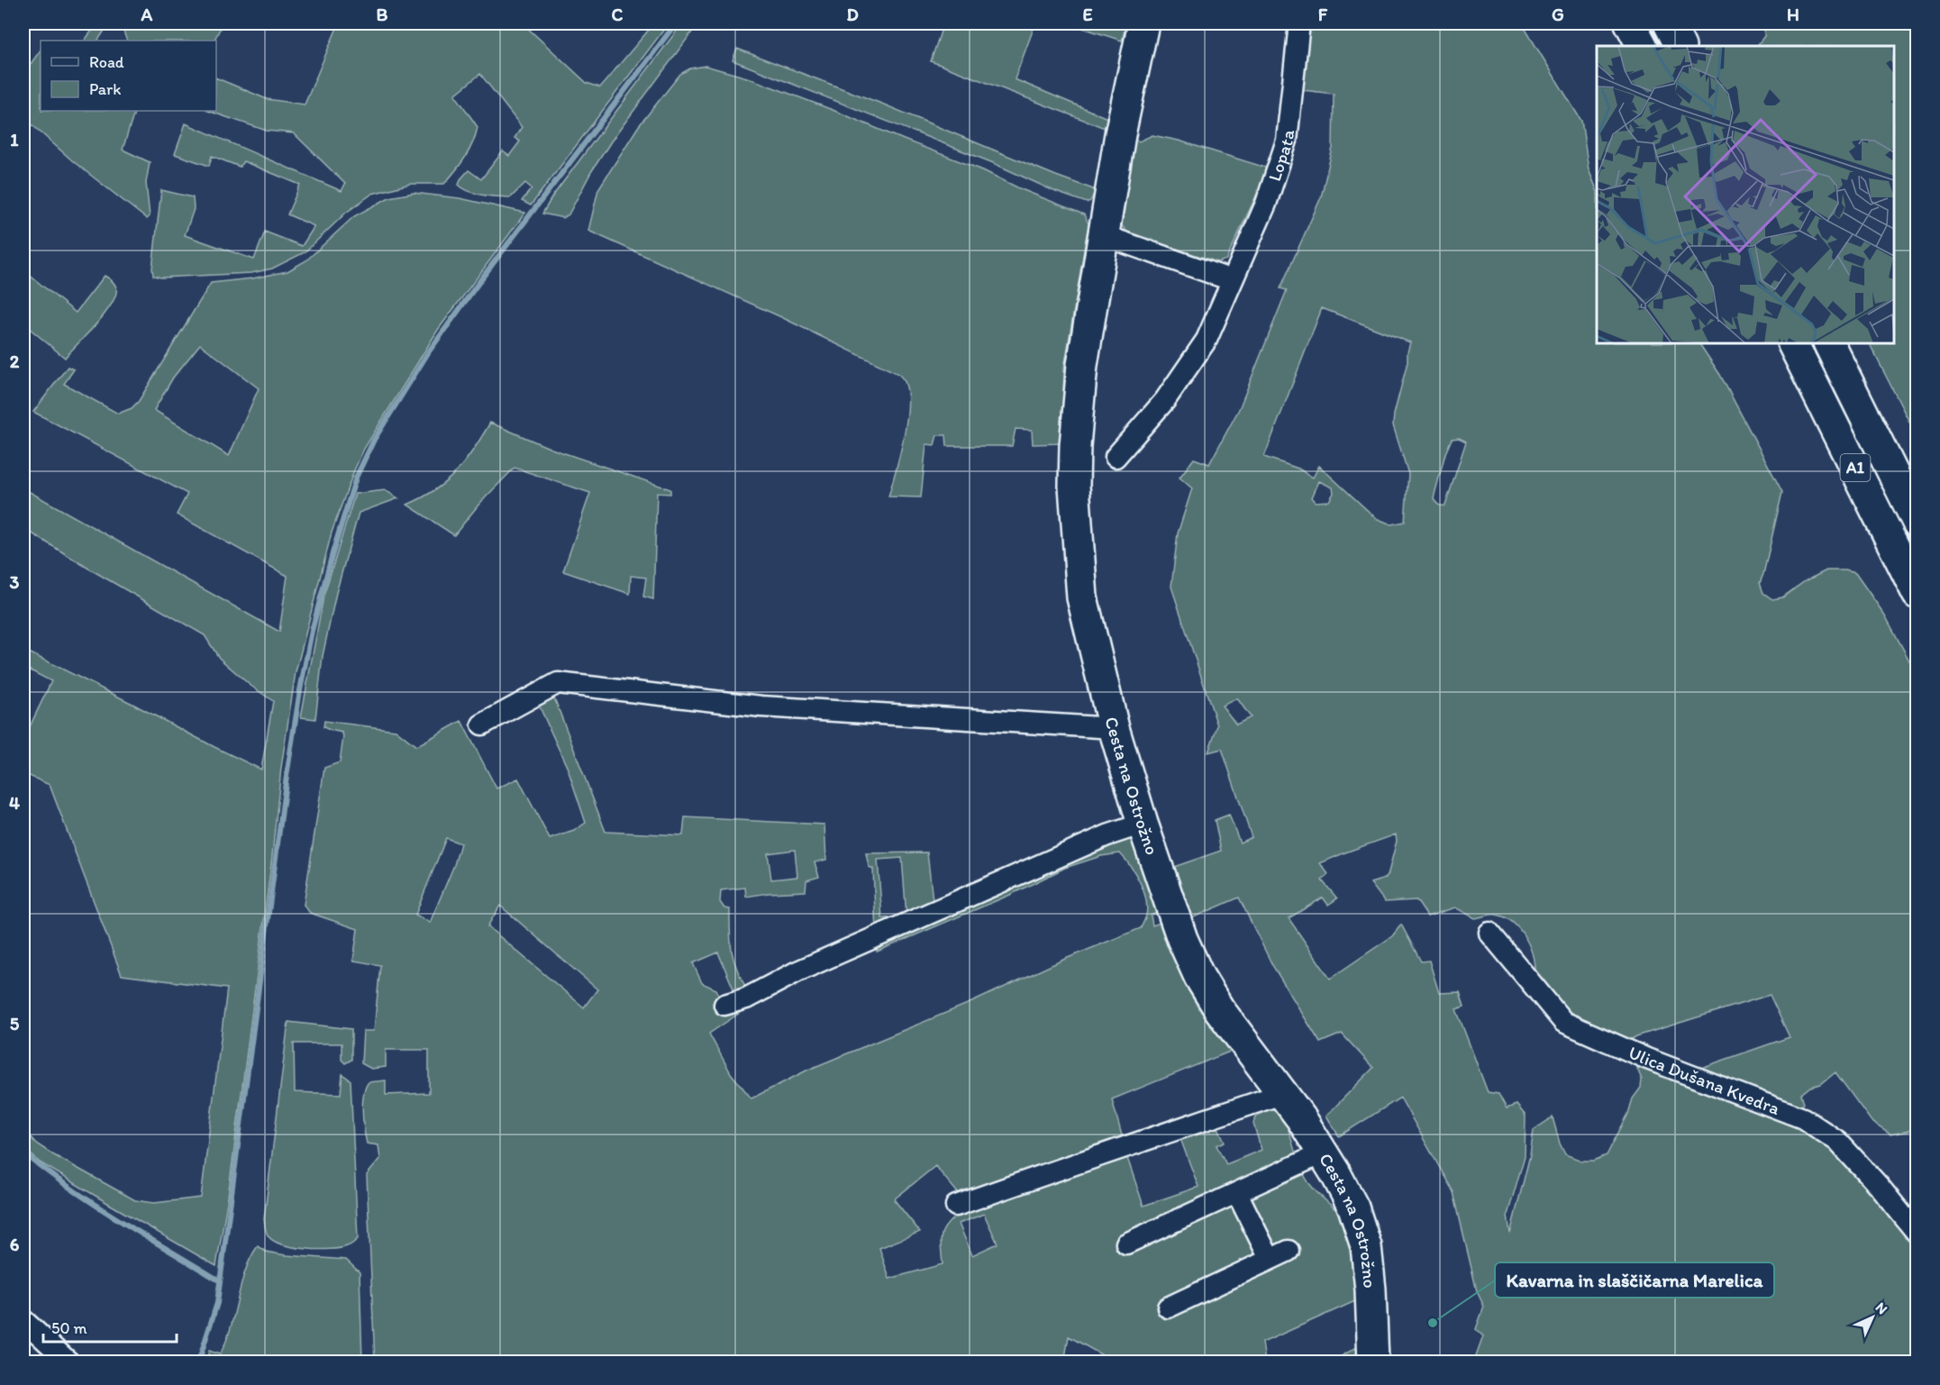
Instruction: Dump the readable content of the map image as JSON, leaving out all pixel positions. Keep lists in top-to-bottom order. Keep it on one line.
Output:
{"streets":{"main road":["A1","Cesta na Ostrožno"],"street":["Lopata","Ulica Dušana Kvedra"]},"places":["Kavarna in slaščičarna Marelica"],"legend":["Road","Park"],"scale_bar":"50 m","north":"top right","grid":{"columns":["A","B","C","D","E","F","G","H"],"rows":["1","2","3","4","5","6"]}}
